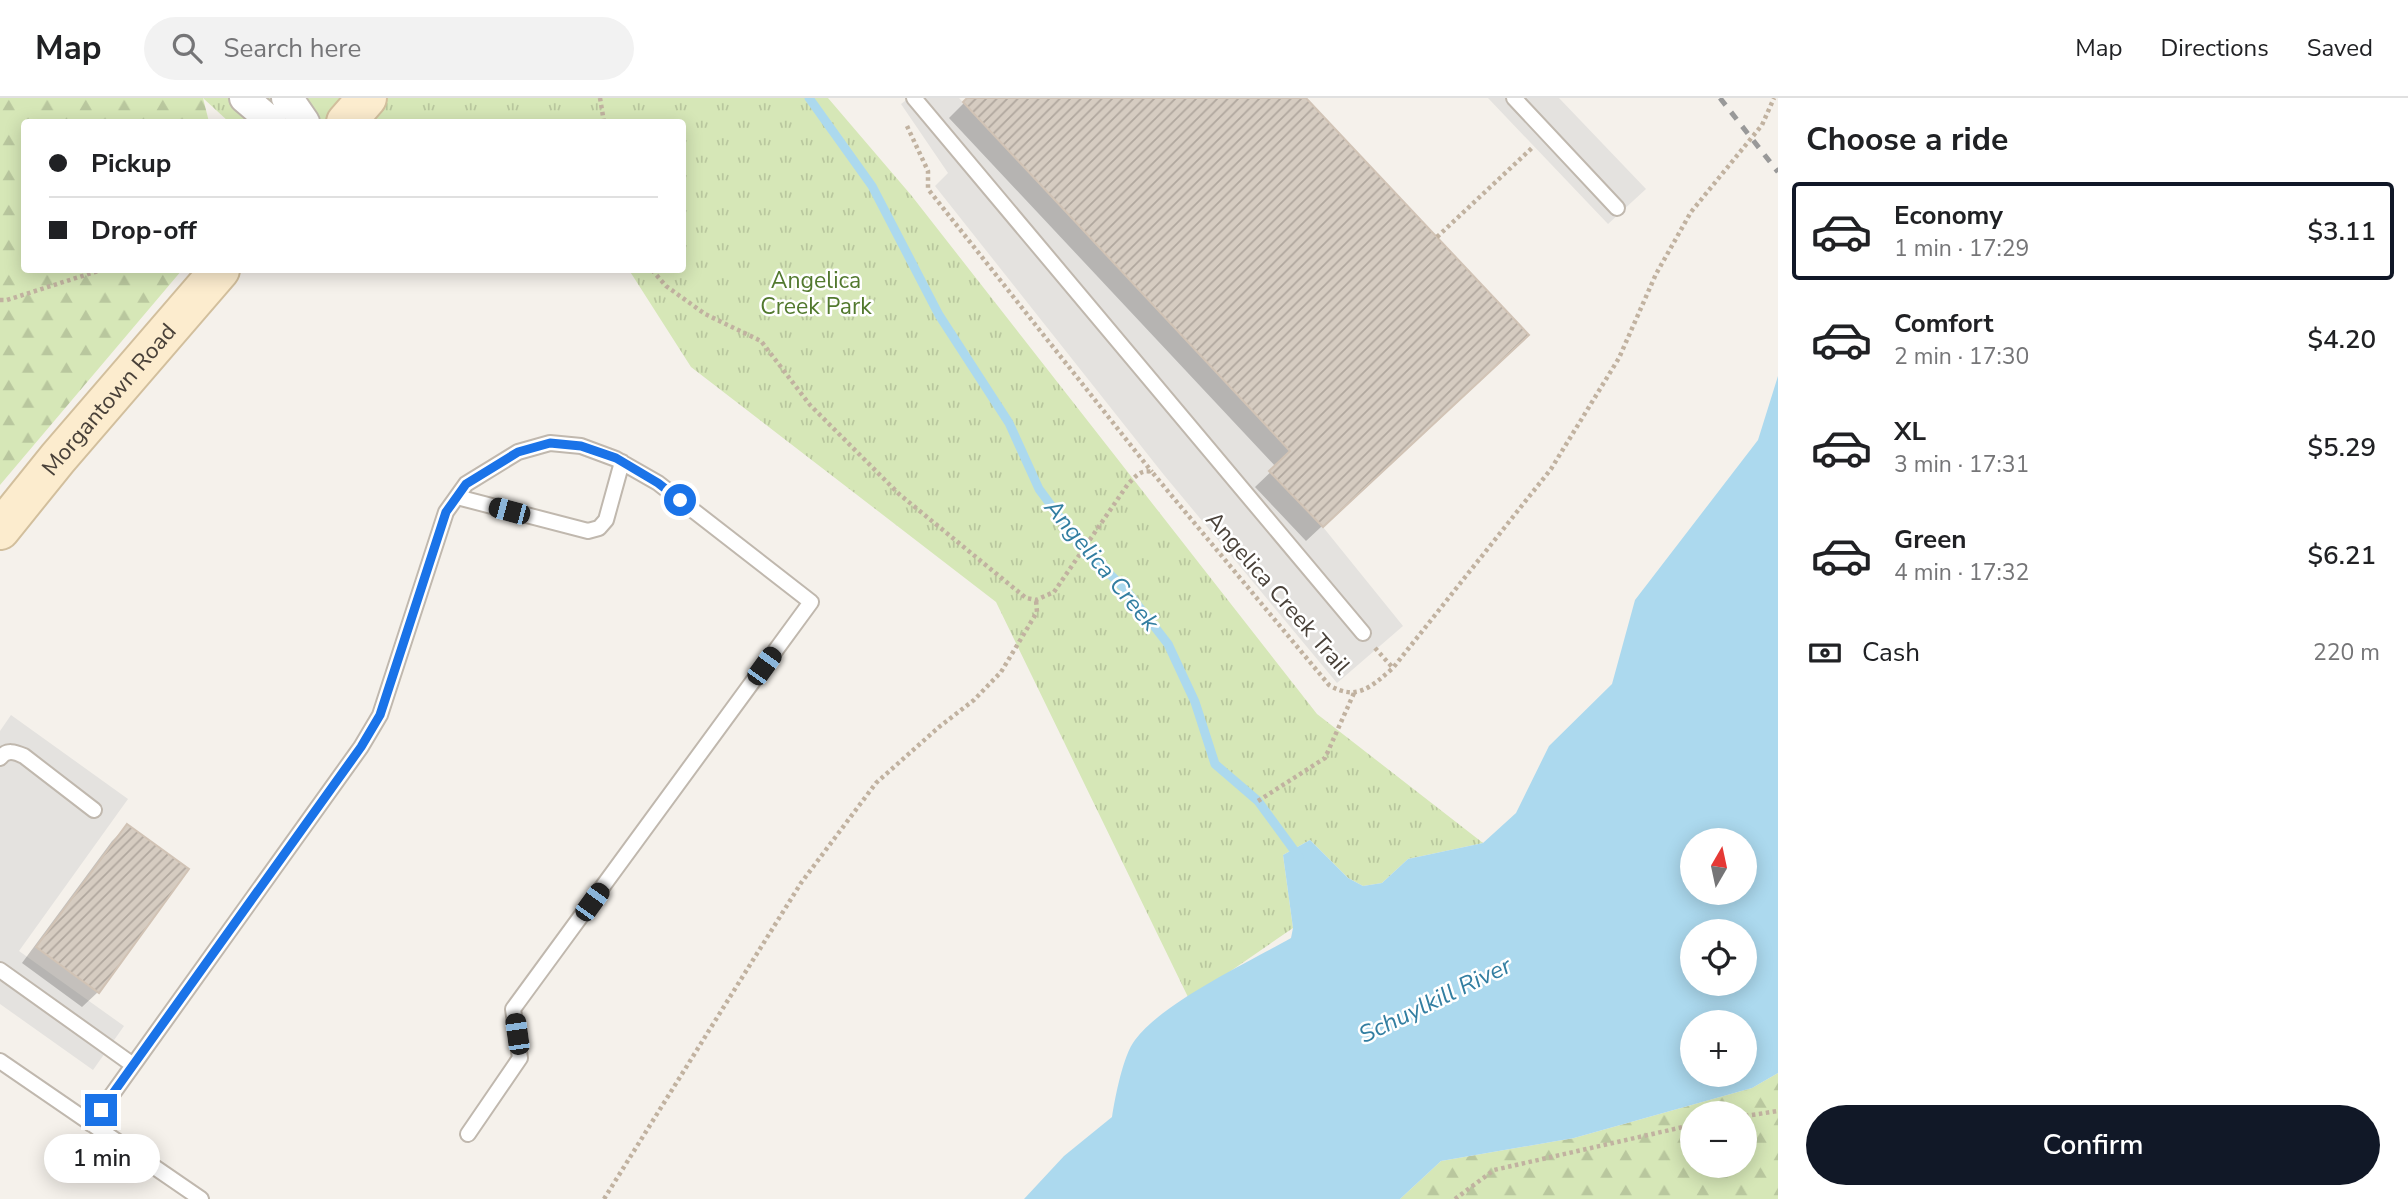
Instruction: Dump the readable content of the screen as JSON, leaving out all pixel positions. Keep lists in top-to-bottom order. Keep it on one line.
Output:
{"streets":{"main road":["Morgantown Road"],"path":["Angelica Creek Trail"]},"water":["Angelica Creek","Schuylkill River"],"parks":["Angelica Creek Park"],"north":"top","page":{"header":"Map","search":"Search here","nav":["Map","Directions","Saved"],"heading":"Choose a ride","banner":["Pickup","Drop-off"],"list":[{"name":"Economy","note":"1 min · 17:29","value":"$3.11"},{"name":"Comfort","note":"2 min · 17:30","value":"$4.20"},{"name":"XL","note":"3 min · 17:31","value":"$5.29"},{"name":"Green","note":"4 min · 17:32","value":"$6.21"}],"pay":["Cash","220 m"],"map_buttons":["+","−"],"buttons":"Confirm","bubble":"1 min"}}
